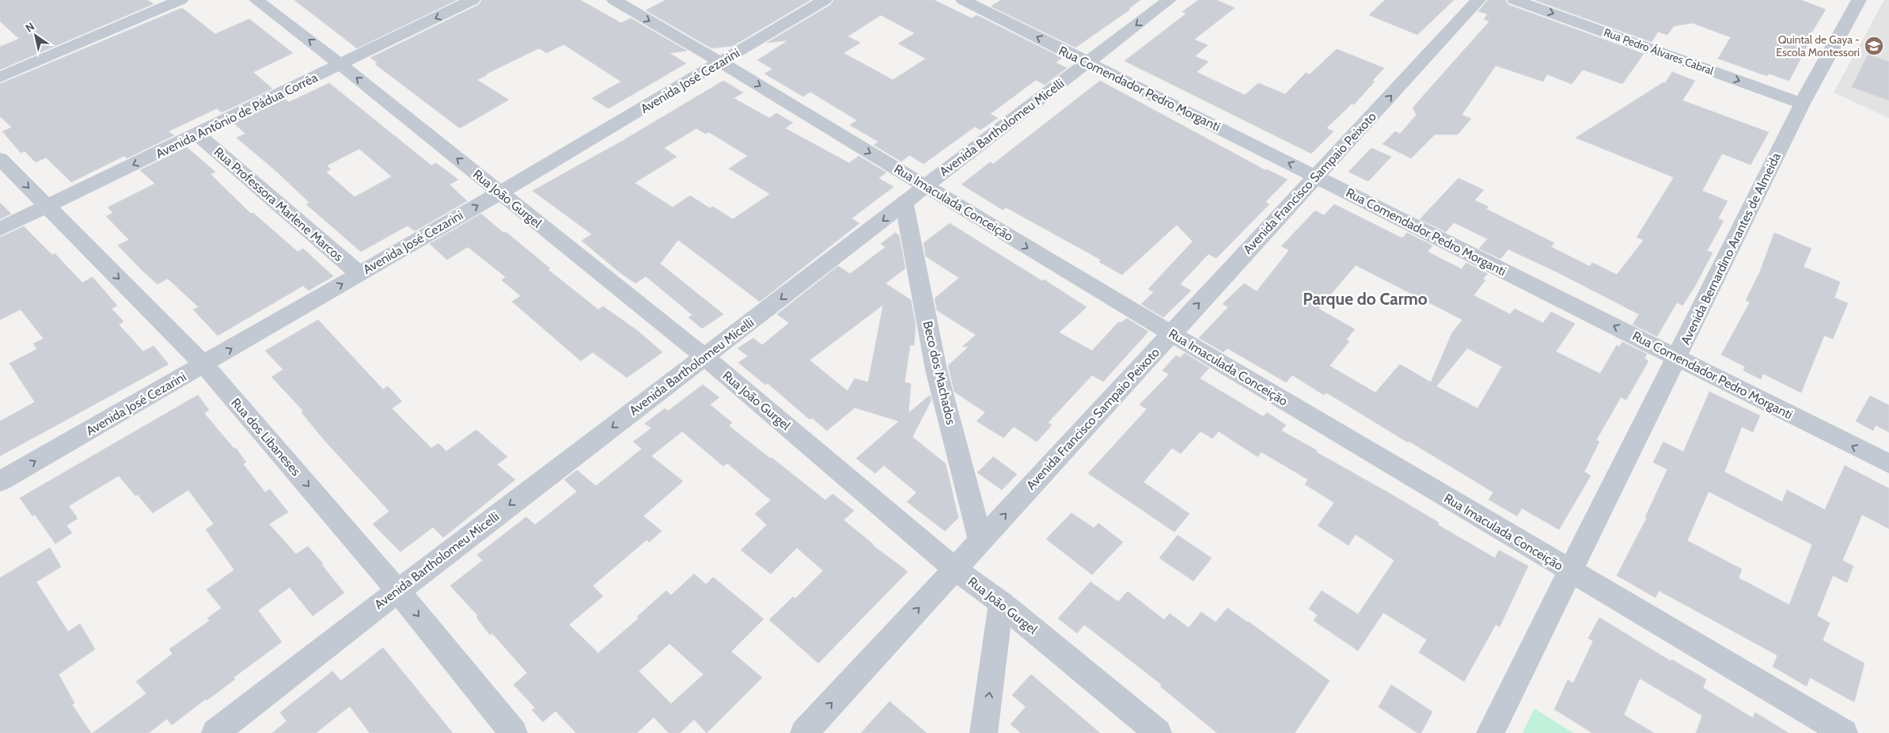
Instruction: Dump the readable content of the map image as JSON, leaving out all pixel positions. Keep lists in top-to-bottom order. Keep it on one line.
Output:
{"streets":{"street":["Rua Pedro Álvares Cabral","Avenida José Cezarini","Rua Comendador Pedro Morganti","Avenida Antônio de Pádua Corrêa","Avenida Bartholomeu Micelli","Avenida Francisco Sampaio Peixoto","Rua João Gurgel","Rua Imaculada Conceição","Rua Professora Marlene Marcos","Avenida Bernardino Arantes de Almeida","Beco dos Machados","Rua dos Libaneses"]},"crossings":[["Rua Pedro Álvares Cabral","Avenida Bernardino Arantes de Almeida"],["Avenida José Cezarini","Rua João Gurgel"],["Avenida José Cezarini","Rua Imaculada Conceição"],["Avenida José Cezarini","Rua Professora Marlene Marcos"],["Avenida José Cezarini","Rua dos Libaneses"],["Rua Comendador Pedro Morganti","Avenida Bartholomeu Micelli"],["Rua Comendador Pedro Morganti","Avenida Francisco Sampaio Peixoto"],["Rua Comendador Pedro Morganti","Avenida Bernardino Arantes de Almeida"],["Avenida Antônio de Pádua Corrêa","Rua João Gurgel"],["Avenida Antônio de Pádua Corrêa","Rua Professora Marlene Marcos"],["Avenida Antônio de Pádua Corrêa","Rua dos Libaneses"],["Avenida Bartholomeu Micelli","Rua João Gurgel"],["Avenida Bartholomeu Micelli","Rua Imaculada Conceição"],["Avenida Bartholomeu Micelli","Beco dos Machados"],["Avenida Bartholomeu Micelli","Rua dos Libaneses"],["Avenida Francisco Sampaio Peixoto","Rua João Gurgel"],["Avenida Francisco Sampaio Peixoto","Rua Imaculada Conceição"],["Avenida Francisco Sampaio Peixoto","Beco dos Machados"],["Rua Imaculada Conceição","Avenida Bernardino Arantes de Almeida"]],"one_way":["Rua Pedro Álvares Cabral","Avenida José Cezarini","Rua Comendador Pedro Morganti","Avenida Bartholomeu Micelli","Avenida Francisco Sampaio Peixoto","Rua Imaculada Conceição","Rua dos Libaneses"],"districts":["Parque do Carmo"],"places":{"school or university":["Quintal de Gaya - Escola Montessori"]},"north":"top left"}
